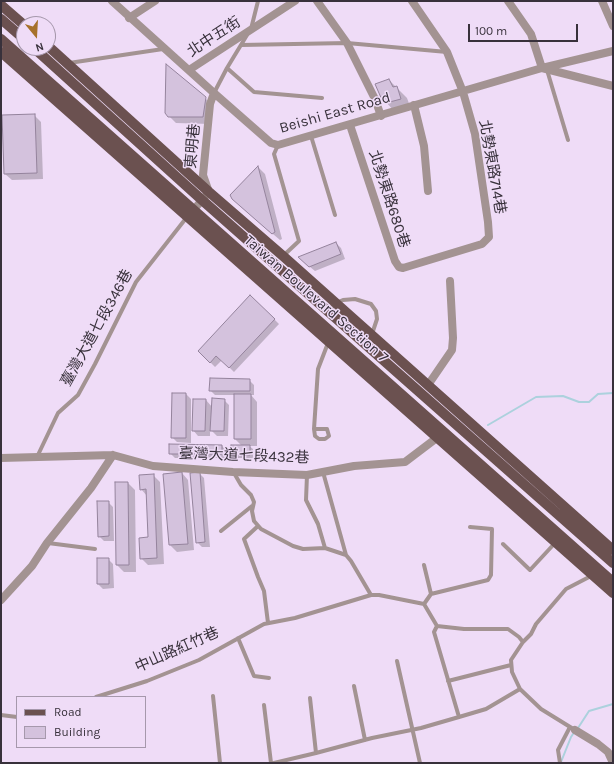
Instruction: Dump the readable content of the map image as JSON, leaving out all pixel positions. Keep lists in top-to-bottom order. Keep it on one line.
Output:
{"streets":{"main road":["Taiwan Boulevard Section 7"],"street":["北中五街","Beishi East Road","東明巷","北勢東路714巷","北勢東路680巷","臺灣大道七段432巷"],"lane":["臺灣大道七段346巷","中山路紅竹巷"]},"crossings":[["北中五街","Beishi East Road"],["Beishi East Road","東明巷"],["Beishi East Road","北勢東路714巷"],["Beishi East Road","北勢東路680巷"],["東明巷","Taiwan Boulevard Section 7"],["北勢東路714巷","北勢東路680巷"],["Taiwan Boulevard Section 7","臺灣大道七段346巷"],["Taiwan Boulevard Section 7","臺灣大道七段432巷"]],"legend":["Road","Building"],"scale_bar":"100 m","north":"bottom"}
